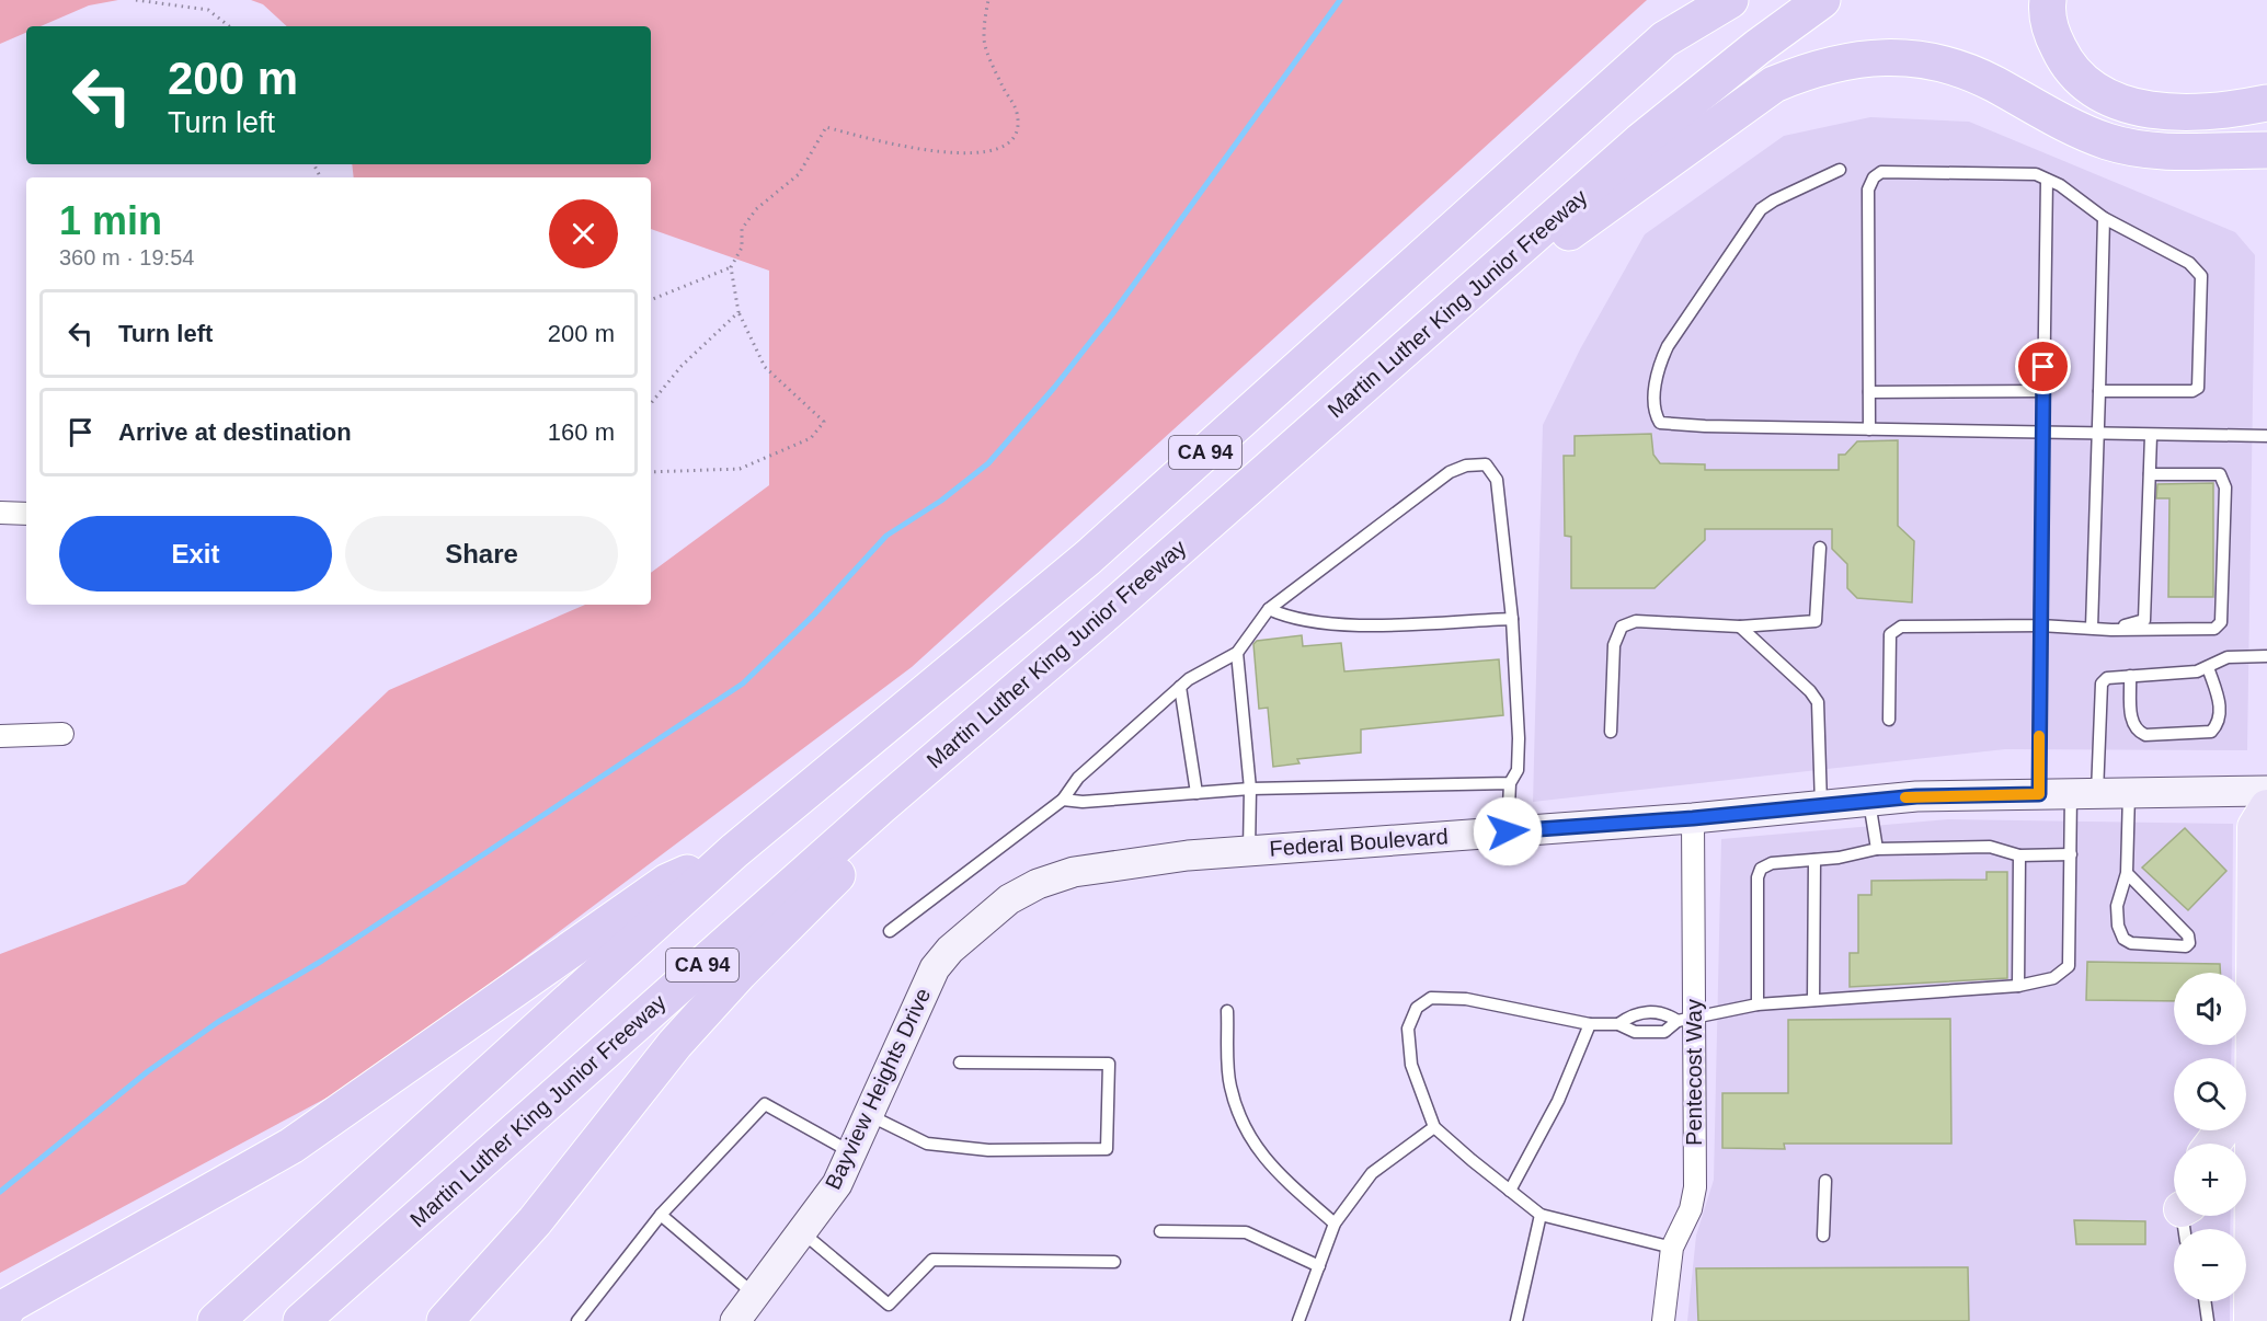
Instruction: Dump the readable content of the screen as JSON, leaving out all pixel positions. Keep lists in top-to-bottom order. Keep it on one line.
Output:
{"streets":{"highway":["Martin Luther King Junior Freeway","CA 94"],"main road":["Federal Boulevard","Bayview Heights Drive"],"street":["Pentecost Way"]},"crossings":[["Federal Boulevard","Pentecost Way"],["Federal Boulevard","Bayview Heights Drive"]],"page":{"turn":["200 m","Turn left"],"heading":["1 min","360 m · 19:54"],"list":[{"name":"Turn left","value":"200 m"},{"name":"Arrive at destination","value":"160 m"}],"buttons":["Exit","Share"],"map_buttons":["+","−"]}}
